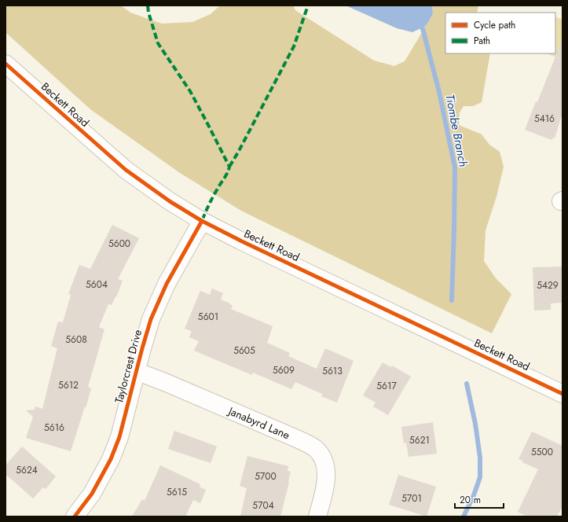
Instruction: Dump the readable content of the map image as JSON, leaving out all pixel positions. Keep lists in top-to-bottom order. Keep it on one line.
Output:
{"streets":{"street":["Beckett Road","Taylorcrest Drive","Janabyrd Lane"]},"crossings":[["Beckett Road","Taylorcrest Drive"],["Taylorcrest Drive","Janabyrd Lane"]],"water":["Tiombe Branch"],"house_numbers":["5416","5600","5604","5429","5601","5608","5605","5609","5613","5612","5617","5616","5621","5500","5624","5700","5615","5701","5704"],"legend":["Cycle path","Path"],"scale_bar":"20 m"}
